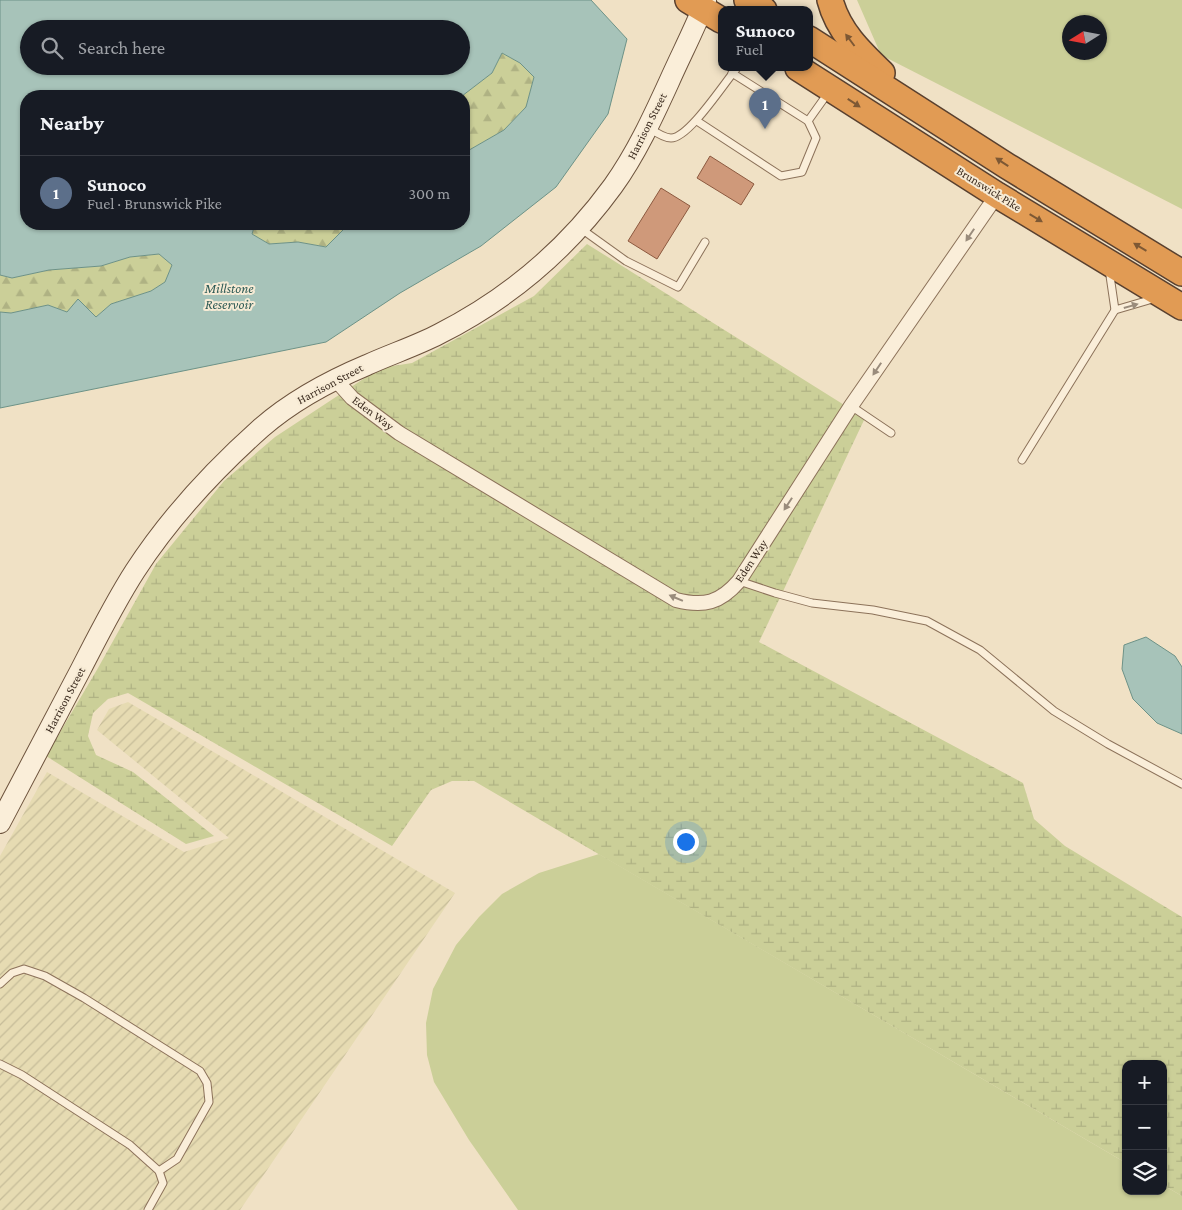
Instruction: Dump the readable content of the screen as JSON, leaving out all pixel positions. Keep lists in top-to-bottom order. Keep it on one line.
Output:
{"streets":{"highway":["Brunswick Pike"],"street":["Harrison Street","Eden Way"]},"crossings":[["Harrison Street","Eden Way"],["Brunswick Pike","Eden Way"]],"water":["Millstone Reservoir"],"north":"left","page":{"popup":["Sunoco","Fuel"],"search":"Search here","pins":"1","heading":"Nearby","list":[{"mark":"1","name":"Sunoco","note":"Fuel · Brunswick Pike","value":"300 m"}],"map_buttons":["+","−"]}}
